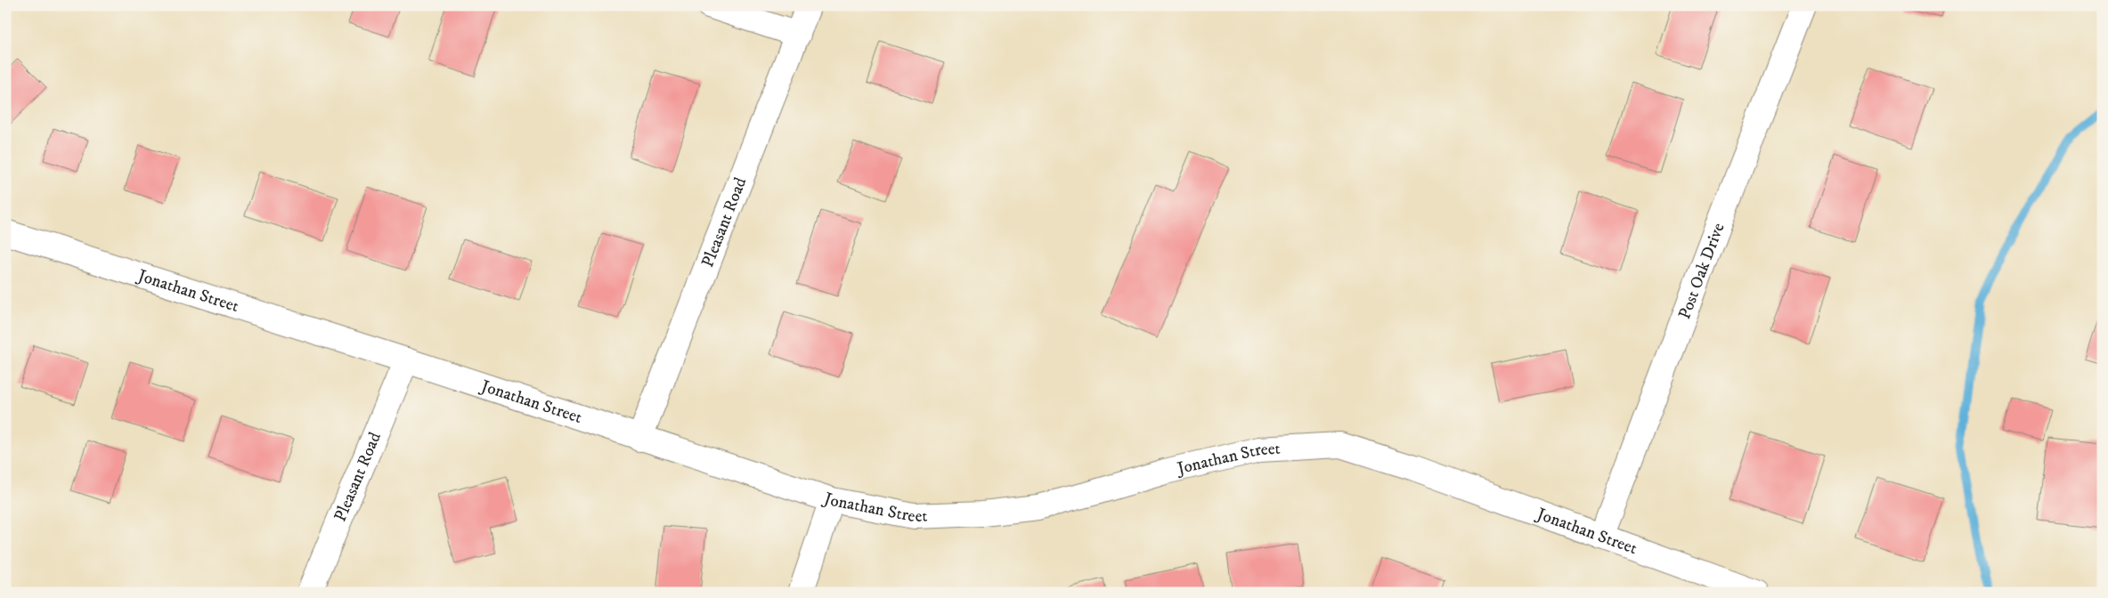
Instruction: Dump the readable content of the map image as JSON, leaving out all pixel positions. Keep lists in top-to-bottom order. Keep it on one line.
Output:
{"streets":{"street":["Pleasant Road","Post Oak Drive","Jonathan Street"]},"crossings":[["Pleasant Road","Jonathan Street"],["Post Oak Drive","Jonathan Street"]]}
